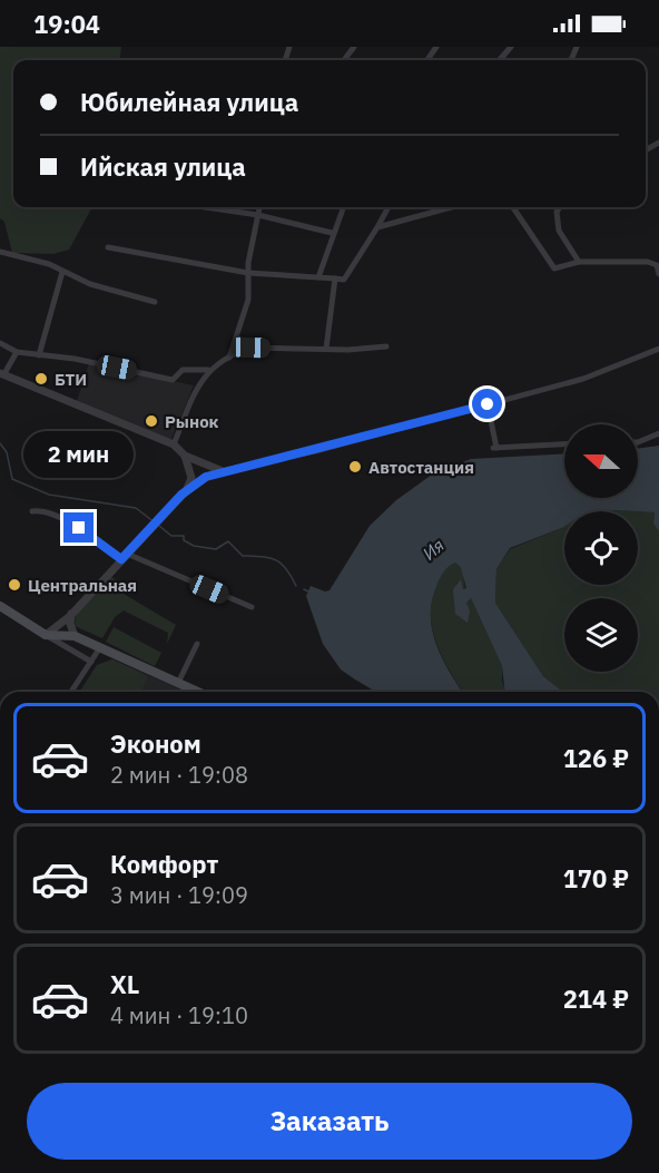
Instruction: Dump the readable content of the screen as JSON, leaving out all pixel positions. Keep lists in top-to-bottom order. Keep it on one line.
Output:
{"water":["Ия"],"places":["БТИ","Рынок","Автостанция","Центральная"],"north":"left","page":{"status":"19:04","banner":["Юбилейная улица","Ийская улица"],"bubble":"2 мин","list":[{"name":"Эконом","note":"2 мин · 19:08","value":"126 ₽"},{"name":"Комфорт","note":"3 мин · 19:09","value":"170 ₽"},{"name":"XL","note":"4 мин · 19:10","value":"214 ₽"}],"buttons":"Заказать"}}
